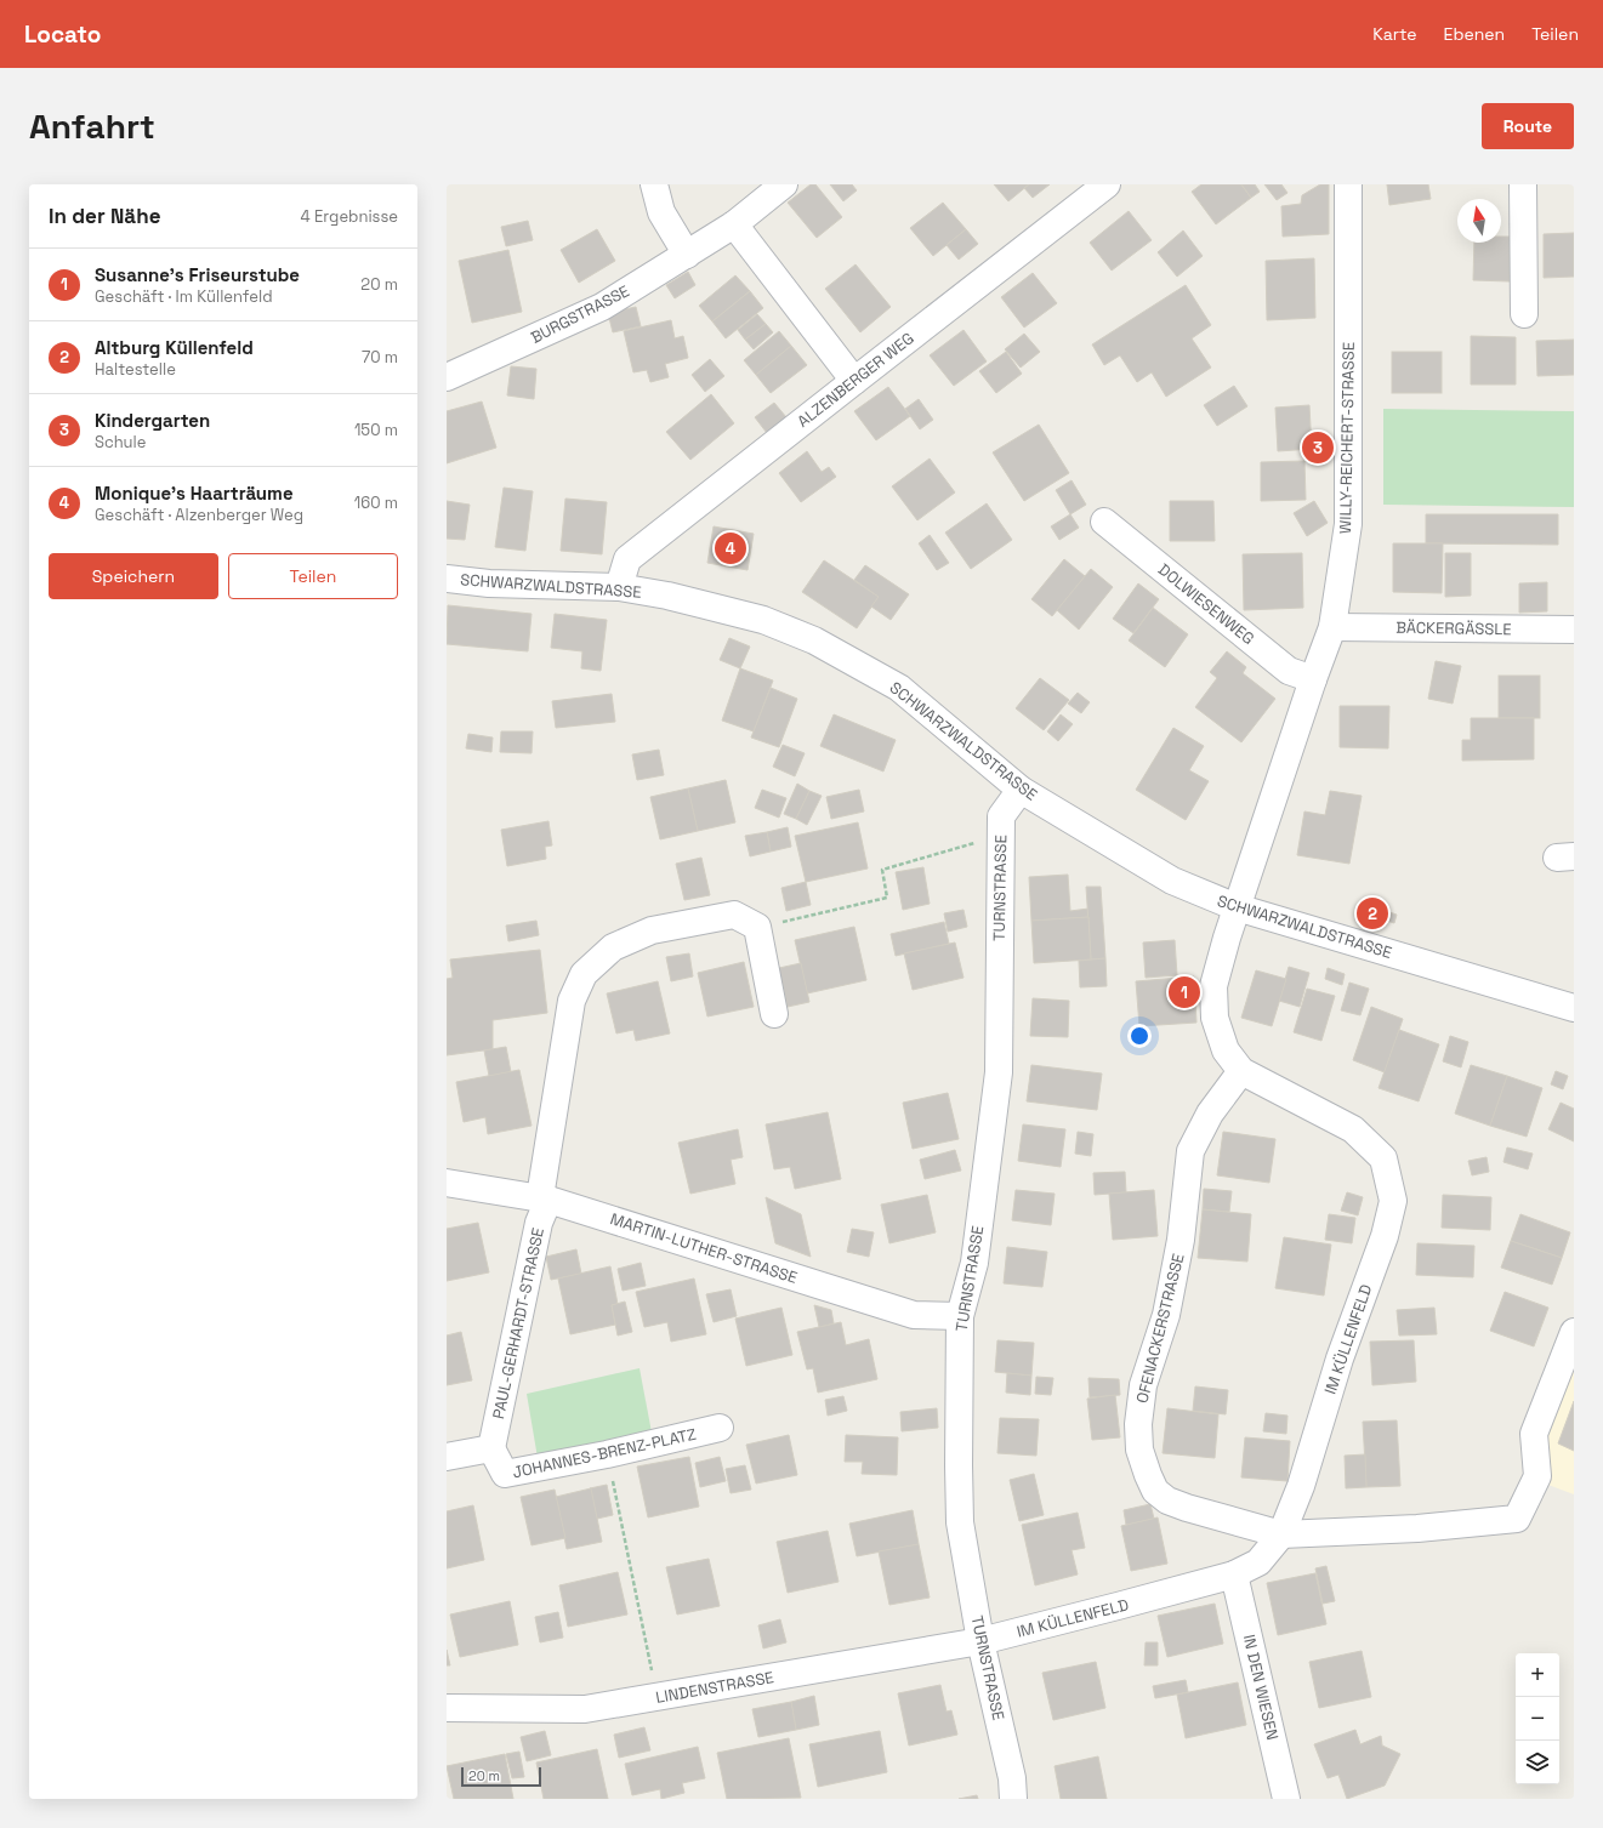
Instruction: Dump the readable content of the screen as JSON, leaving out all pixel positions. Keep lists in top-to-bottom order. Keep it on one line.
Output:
{"streets":{"street":["BURGSTRASSE","ALZENBERGER WEG","WILLY-REICHERT-STRASSE","SCHWARZWALDSTRASSE","DOLWIESENWEG","BÄCKERGÄSSLE","TURNSTRASSE","MARTIN-LUTHER-STRASSE","PAUL-GERHARDT-STRASSE","OFENACKERSTRASSE","IM KÜLLENFELD","JOHANNES-BRENZ-PLATZ","LINDENSTRASSE","IN DEN WIESEN"]},"crossings":[["ALZENBERGER WEG","SCHWARZWALDSTRASSE"],["WILLY-REICHERT-STRASSE","SCHWARZWALDSTRASSE"],["WILLY-REICHERT-STRASSE","DOLWIESENWEG"],["WILLY-REICHERT-STRASSE","BÄCKERGÄSSLE"],["WILLY-REICHERT-STRASSE","IM KÜLLENFELD"],["SCHWARZWALDSTRASSE","TURNSTRASSE"],["SCHWARZWALDSTRASSE","IM KÜLLENFELD"],["TURNSTRASSE","MARTIN-LUTHER-STRASSE"],["TURNSTRASSE","IM KÜLLENFELD"],["TURNSTRASSE","LINDENSTRASSE"],["MARTIN-LUTHER-STRASSE","PAUL-GERHARDT-STRASSE"],["PAUL-GERHARDT-STRASSE","JOHANNES-BRENZ-PLATZ"],["OFENACKERSTRASSE","IM KÜLLENFELD"],["IM KÜLLENFELD","LINDENSTRASSE"],["IM KÜLLENFELD","IN DEN WIESEN"]],"scale_bar":"20 m","north":"top","page":{"header":"Locato","nav":["Karte","Ebenen","Teilen"],"buttons":["Route",["Speichern","Teilen"]],"title":"Anfahrt","heading":["In der Nähe","4 Ergebnisse"],"list":[{"mark":"1","name":"Susanne's Friseurstube","note":"Geschäft · Im Küllenfeld","value":"20 m"},{"mark":"2","name":"Altburg Küllenfeld","note":"Haltestelle","value":"70 m"},{"mark":"3","name":"Kindergarten","note":"Schule","value":"150 m"},{"mark":"4","name":"Monique's Haarträume","note":"Geschäft · Alzenberger Weg","value":"160 m"}],"pins":["3","4","2","1"],"map_buttons":["+","−"],"scale":"20 m"}}
